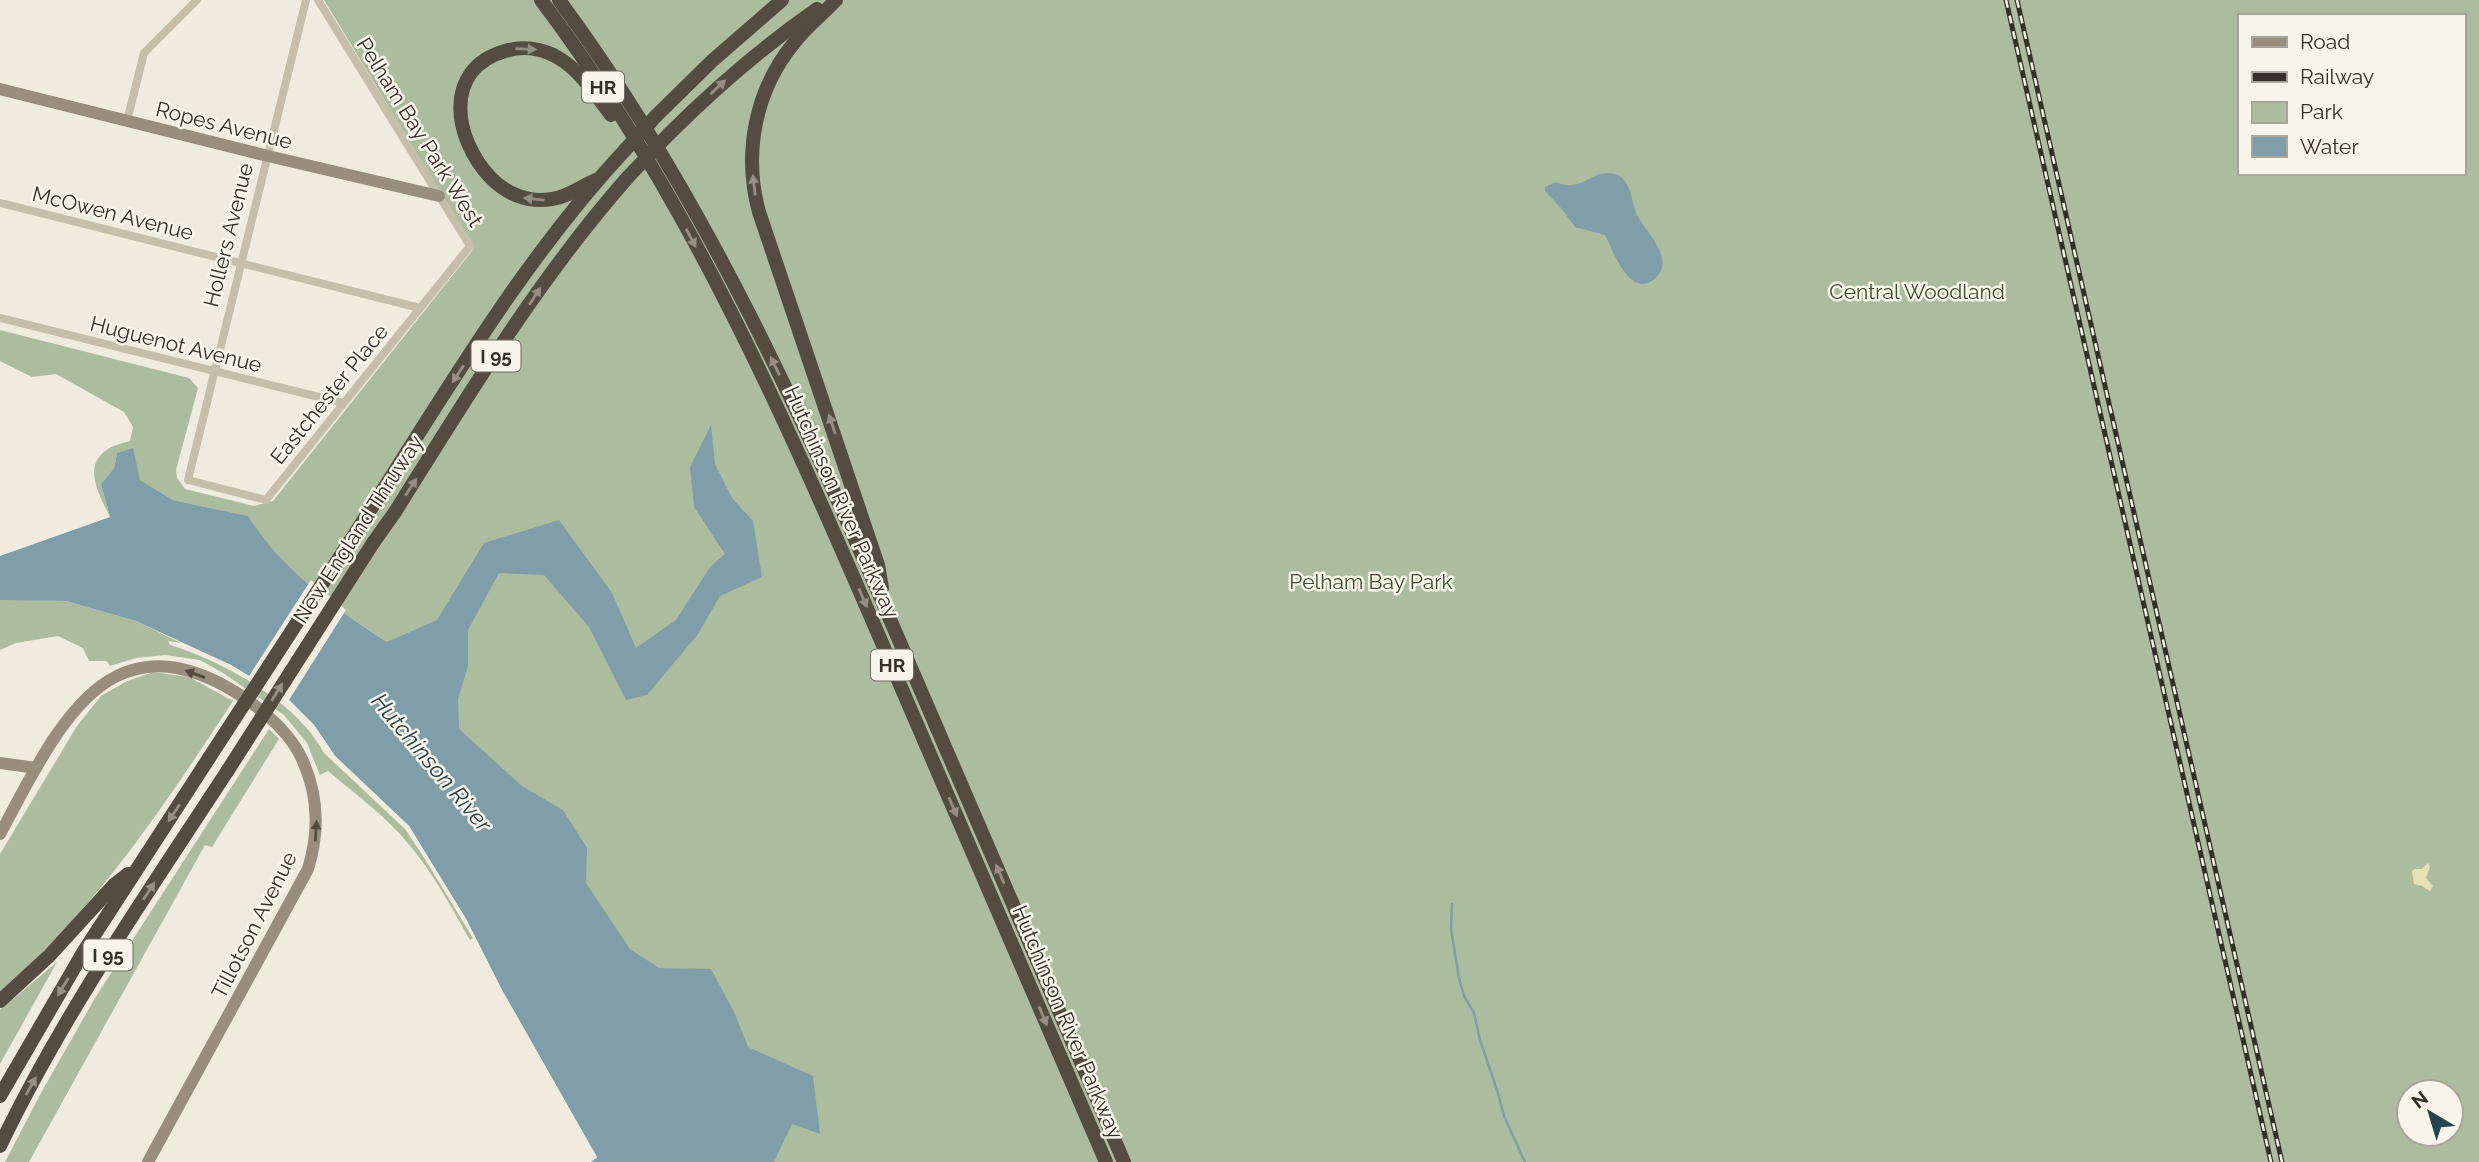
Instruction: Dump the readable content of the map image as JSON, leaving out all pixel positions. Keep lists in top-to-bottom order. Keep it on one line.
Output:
{"streets":{"highway":["HR","I 95","Hutchinson River Parkway","New England Thruway"],"street":["Ropes Avenue","Pelham Bay Park West","McOwen Avenue","Hollers Avenue","Huguenot Avenue","Eastchester Place","Tillotson Avenue"]},"crossings":[["Ropes Avenue","Pelham Bay Park West"],["Ropes Avenue","Hollers Avenue"],["Pelham Bay Park West","Eastchester Place"],["McOwen Avenue","Hollers Avenue"],["McOwen Avenue","Eastchester Place"],["Hollers Avenue","Huguenot Avenue"],["Hollers Avenue","Eastchester Place"],["Huguenot Avenue","Eastchester Place"]],"water":["Hutchinson River"],"parks":["Central Woodland","Pelham Bay Park"],"legend":["Road","Railway","Park","Water"],"north":"top left"}
